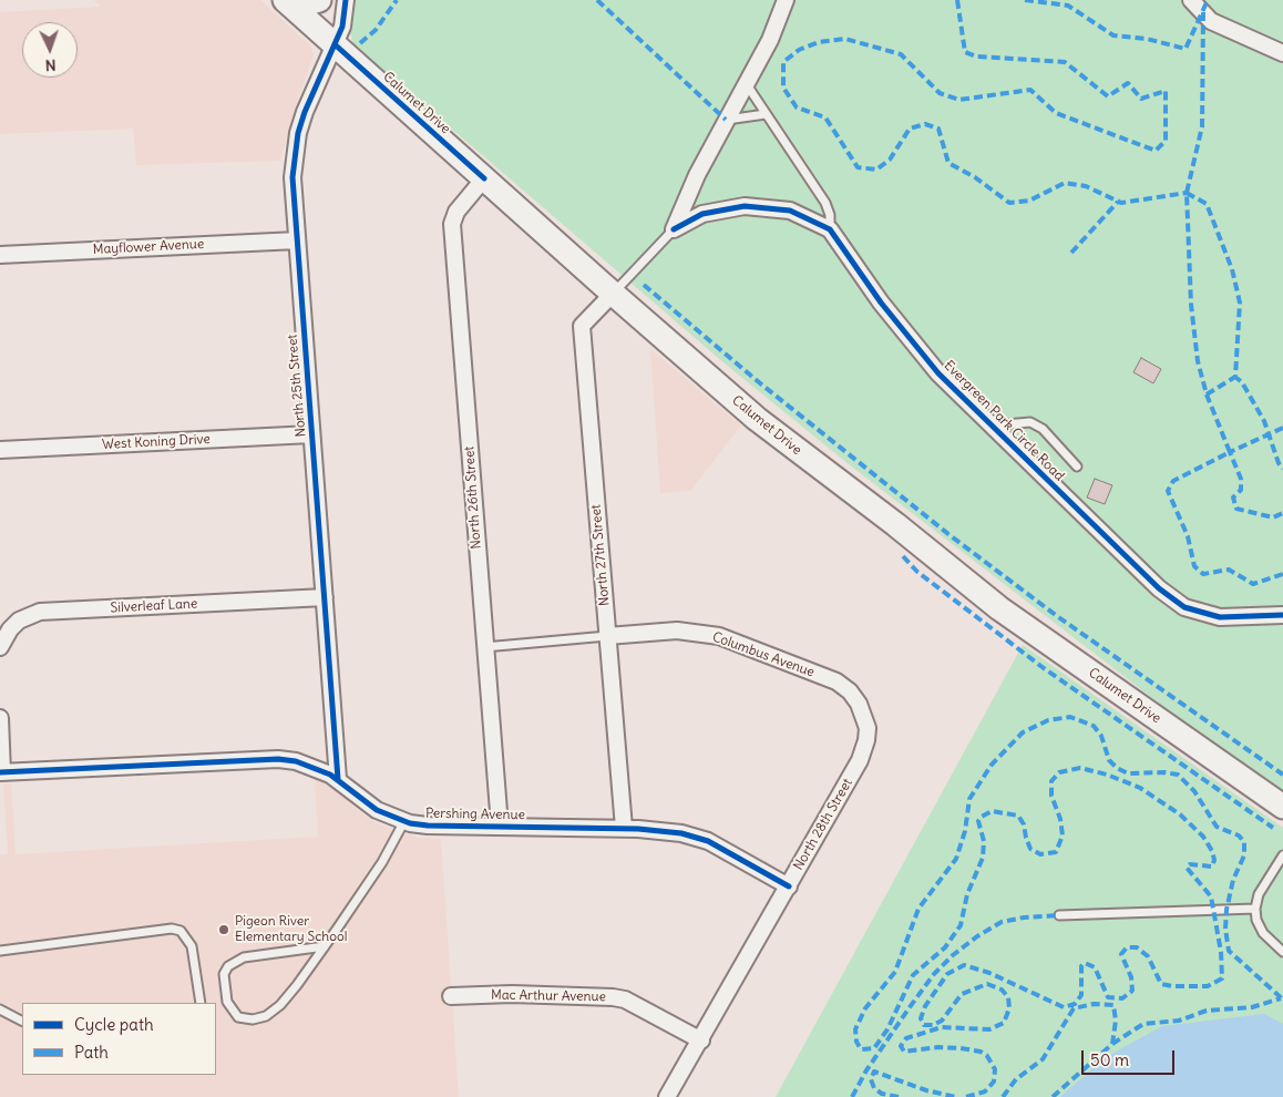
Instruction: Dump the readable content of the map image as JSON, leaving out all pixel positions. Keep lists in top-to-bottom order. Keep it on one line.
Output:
{"streets":{"main road":["Calumet Drive"],"street":["Mayflower Avenue","North 25th Street","Evergreen Park Circle Road","West Koning Drive","North 26th Street","North 27th Street","Silverleaf Lane","Columbus Avenue","Pershing Avenue","North 28th Street","Mac Arthur Avenue"]},"crossings":[["Calumet Drive","North 25th Street"],["Calumet Drive","Evergreen Park Circle Road"],["Calumet Drive","North 26th Street"],["Calumet Drive","North 27th Street"],["Mayflower Avenue","North 25th Street"],["North 25th Street","West Koning Drive"],["North 25th Street","Silverleaf Lane"],["North 25th Street","Pershing Avenue"],["Evergreen Park Circle Road","North 27th Street"],["North 26th Street","Pershing Avenue"],["North 27th Street","Columbus Avenue"],["North 27th Street","Pershing Avenue"],["Columbus Avenue","North 28th Street"],["Pershing Avenue","North 28th Street"],["North 28th Street","Mac Arthur Avenue"]],"places":["Pigeon River Elementary School"],"legend":["Cycle path","Path"],"scale_bar":"50 m","north":"bottom"}
